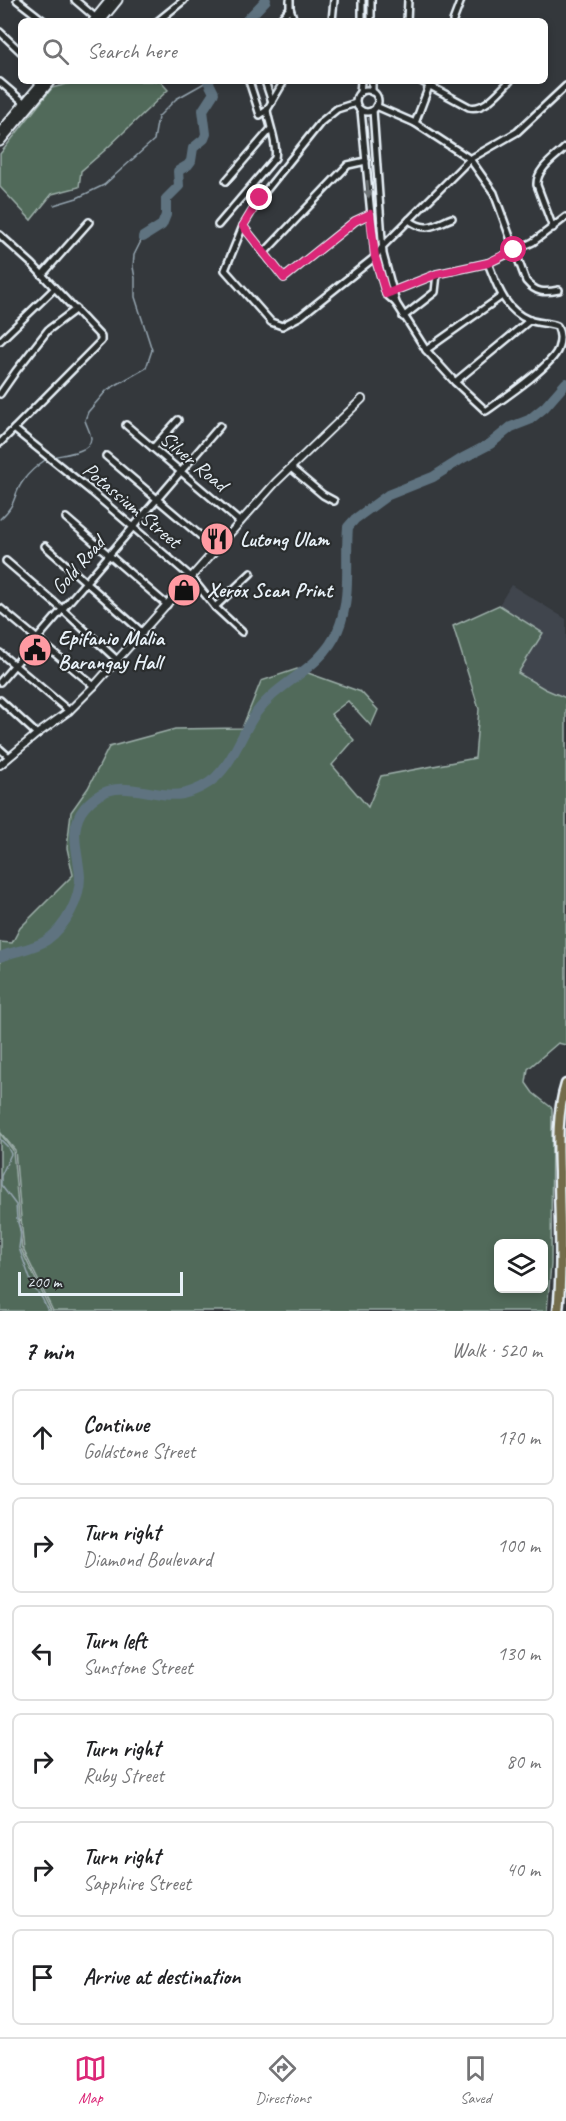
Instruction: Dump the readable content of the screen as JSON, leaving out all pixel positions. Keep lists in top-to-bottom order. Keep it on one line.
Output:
{"streets":{"street":["Silver Road","Potassium Street","Gold Road"]},"crossings":[["Silver Road","Gold Road"],["Potassium Street","Gold Road"]],"places":{"restaurant":["Lutong Ulam"],"shop":["Xerox Scan Print"],"public building":["Epifanio Malia Barangay Hall"]},"scale_bar":"200 m","page":{"search":"Search here","scale":"200 m","heading":["7 min","Walk · 520 m"],"list":[["Continue","Goldstone Street","170 m"],["Turn right","Diamond Boulevard","100 m"],["Turn left","Sunstone Street","130 m"],["Turn right","Ruby Street","80 m"],["Turn right","Sapphire Street","40 m"],"Arrive at destination"],"nav":["Map","Directions","Saved"]}}
